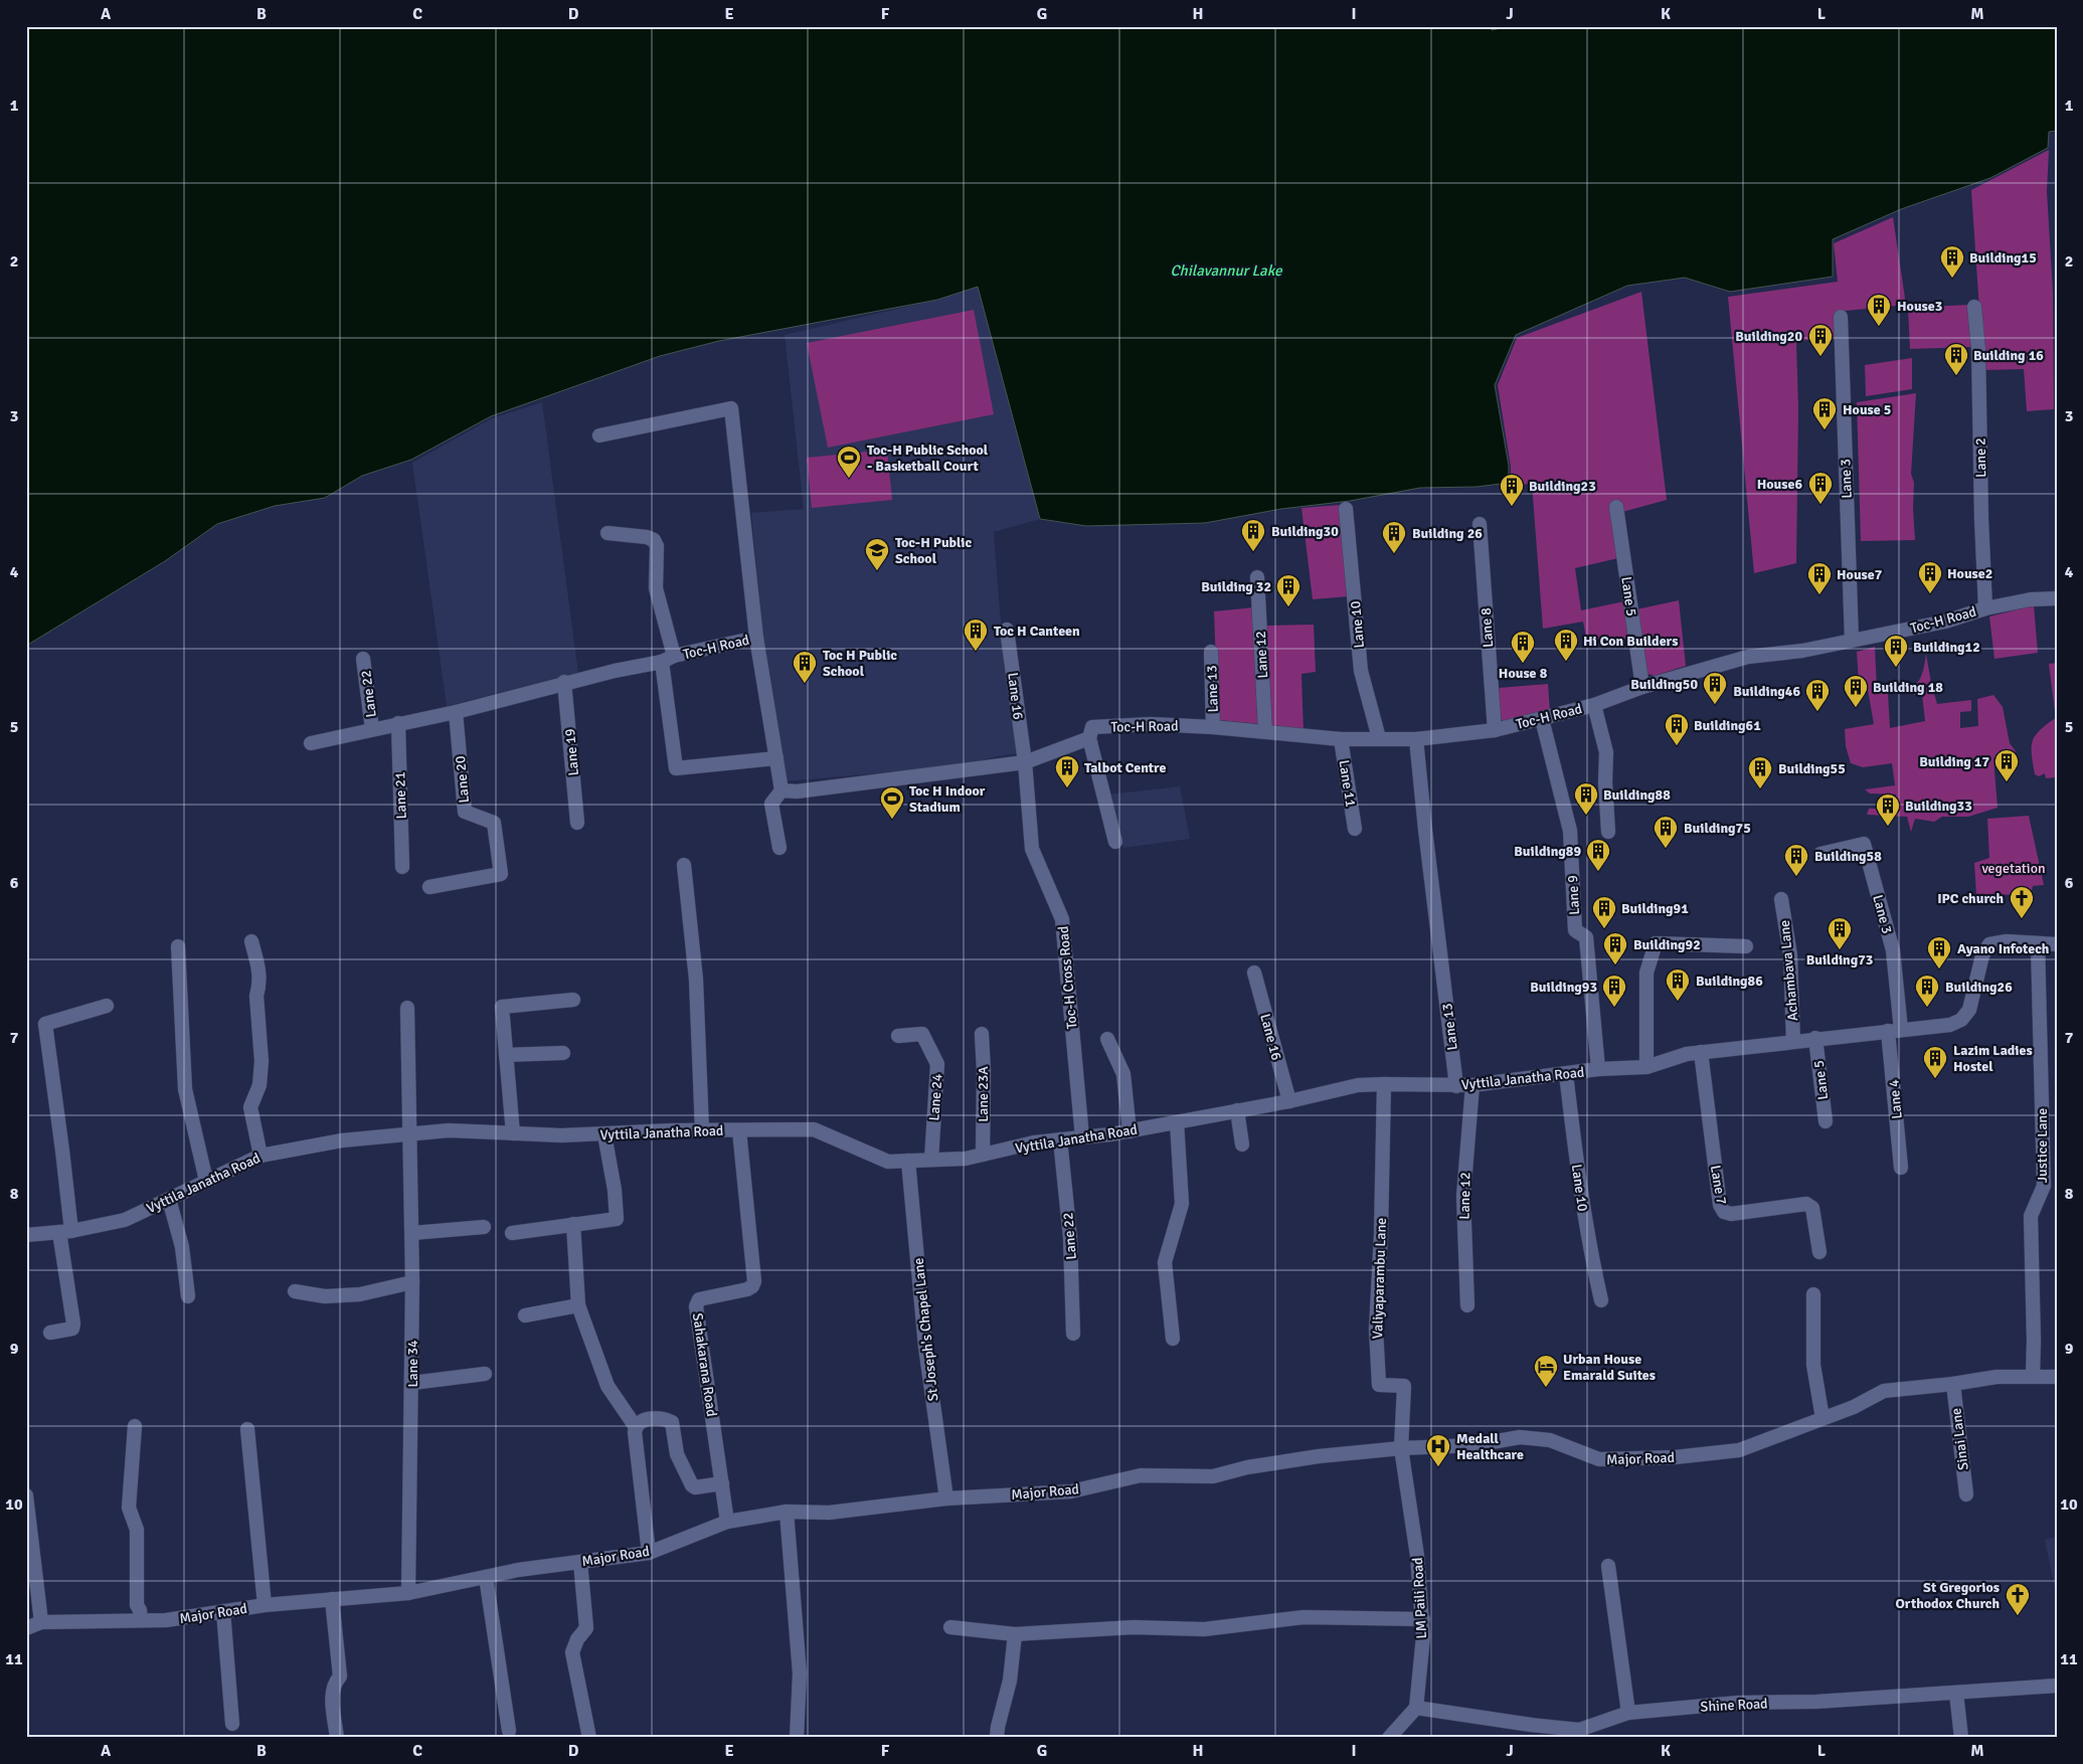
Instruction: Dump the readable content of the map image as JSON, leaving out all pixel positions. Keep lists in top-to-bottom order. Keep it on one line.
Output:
{"streets":{"street":["Lane 2","Lane 3","Lane 5","Toc-H Road","Lane 10","Lane 8","Lane 12","Lane 13","Lane 22","Lane 16","Lane 19","Lane 20","Lane 11","Lane 21","Lane 9","Achambava Lane","Toc-H Cross Road","Vyttila Janatha Road","Lane 23A","Lane 24","Lane 4","Justice Lane","Lane 7","Valiyaparambu Lane","St Joseph's Chapel Lane","Lane 34","Sahakarana Road","Sinai Lane","Major Road","LM Paili Road","Shine Road"]},"crossings":[["Lane 2","Toc-H Road"],["Lane 3","Toc-H Road"],["Lane 3","Vyttila Janatha Road"],["Lane 3","Lane 4"],["Lane 5","Toc-H Road"],["Lane 5","Vyttila Janatha Road"],["Toc-H Road","Lane 10"],["Toc-H Road","Lane 8"],["Toc-H Road","Lane 12"],["Toc-H Road","Lane 13"],["Toc-H Road","Lane 22"],["Toc-H Road","Lane 16"],["Toc-H Road","Lane 19"],["Toc-H Road","Lane 20"],["Toc-H Road","Lane 11"],["Toc-H Road","Lane 21"],["Toc-H Road","Lane 9"],["Toc-H Road","Toc-H Cross Road"],["Lane 10","Vyttila Janatha Road"],["Lane 12","Vyttila Janatha Road"],["Lane 13","Vyttila Janatha Road"],["Lane 22","Vyttila Janatha Road"],["Lane 16","Toc-H Cross Road"],["Lane 16","Vyttila Janatha Road"],["Lane 9","Vyttila Janatha Road"],["Achambava Lane","Vyttila Janatha Road"],["Toc-H Cross Road","Vyttila Janatha Road"],["Vyttila Janatha Road","Lane 23A"],["Vyttila Janatha Road","Lane 24"],["Vyttila Janatha Road","Lane 4"],["Vyttila Janatha Road","Justice Lane"],["Vyttila Janatha Road","Lane 7"],["Vyttila Janatha Road","Valiyaparambu Lane"],["Vyttila Janatha Road","St Joseph's Chapel Lane"],["Vyttila Janatha Road","Lane 34"],["Vyttila Janatha Road","Sahakarana Road"],["Justice Lane","Major Road"],["Valiyaparambu Lane","Major Road"],["Valiyaparambu Lane","LM Paili Road"],["St Joseph's Chapel Lane","Major Road"],["Lane 34","Major Road"],["Sahakarana Road","Major Road"],["Sinai Lane","Major Road"],["Major Road","LM Paili Road"],["LM Paili Road","Shine Road"]],"water":["Chilavannur Lake"],"parks":["vegetation"],"places":{"building":["Building15","House3","Building20","Building 16","House 5","House6","Building23","Building30","Building 26","House2","House7","Building 32","Toc H Canteen","Hi Con Builders","House 8","Building12","Toc H Public School","Building50","Building 18","Building46","Building61","Building 17","Talbot Centre","Building55","Building88","Building33","Building75","Building89","Building58","Building91","Building73","Building92","Ayano Infotech","Building86","Building93","Building26","Lazim Ladies Hostel"],"sports":["Toc-H Public School - Basketball Court","Toc H Indoor Stadium"],"school or university":["Toc-H Public School"],"church":["IPC church","St Gregorios Orthodox Church"],"hotel":["Urban House Emarald Suites"],"hospital":["Medall Healthcare"]},"grid":{"columns":["A","B","C","D","E","F","G","H","I","J","K","L","M"],"rows":["1","2","3","4","5","6","7","8","9","10","11"]}}
